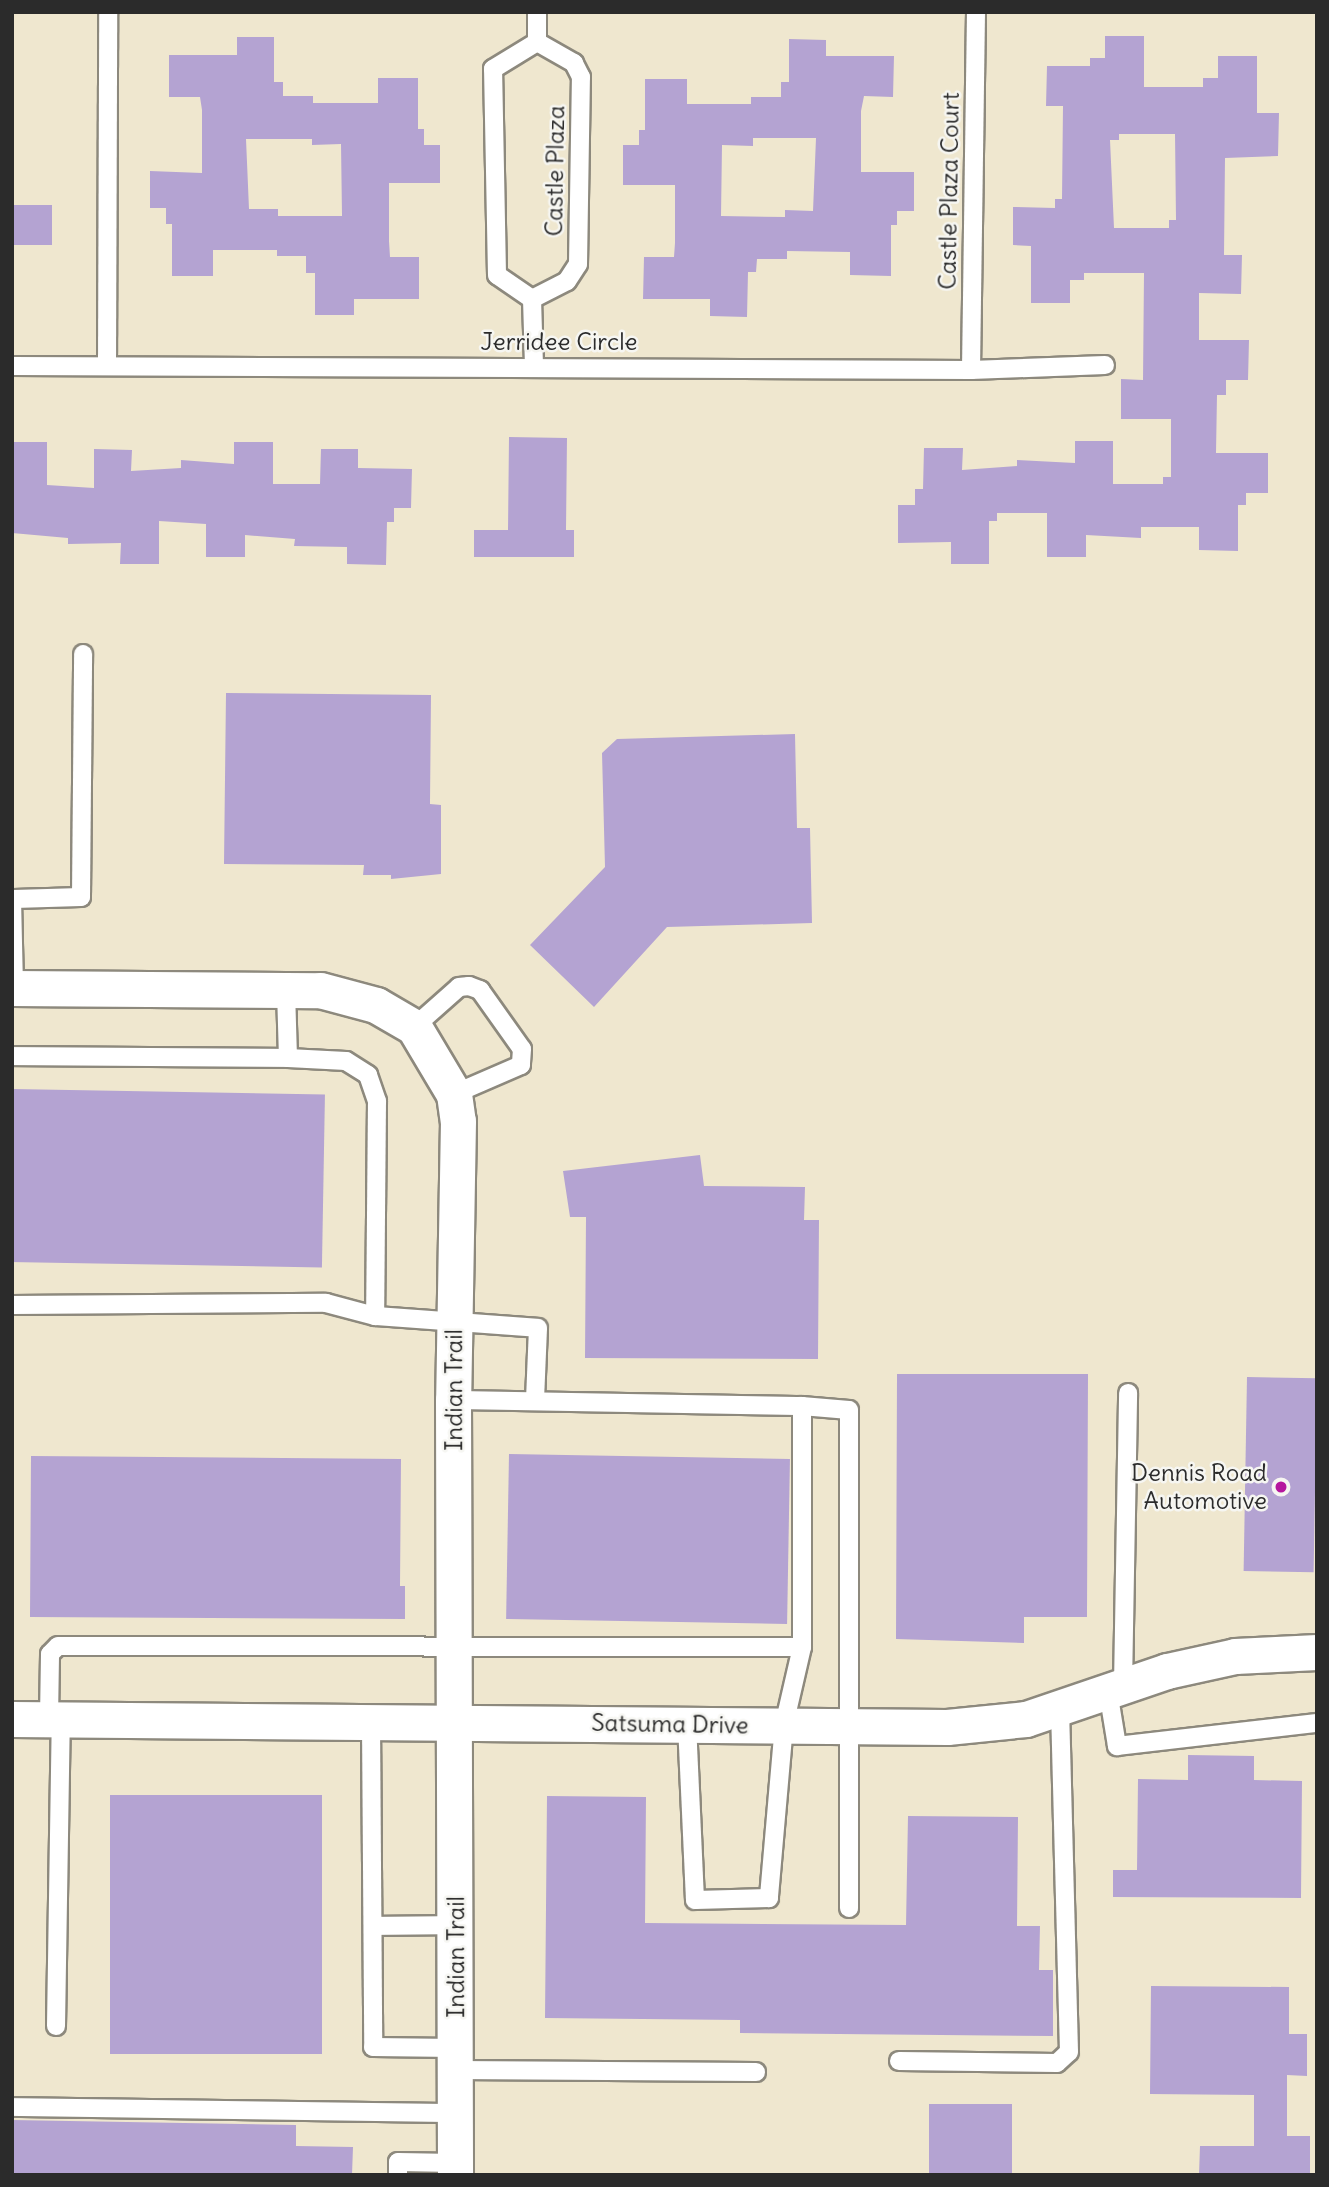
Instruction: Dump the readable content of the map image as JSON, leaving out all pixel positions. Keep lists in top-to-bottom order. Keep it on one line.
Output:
{"streets":{"street":["Indian Trail","Satsuma Drive"],"lane":["Castle Plaza","Castle Plaza Court","Jerridee Circle"]},"crossings":[["Castle Plaza Court","Jerridee Circle"],["Indian Trail","Satsuma Drive"]],"places":["Dennis Road Automotive"]}
